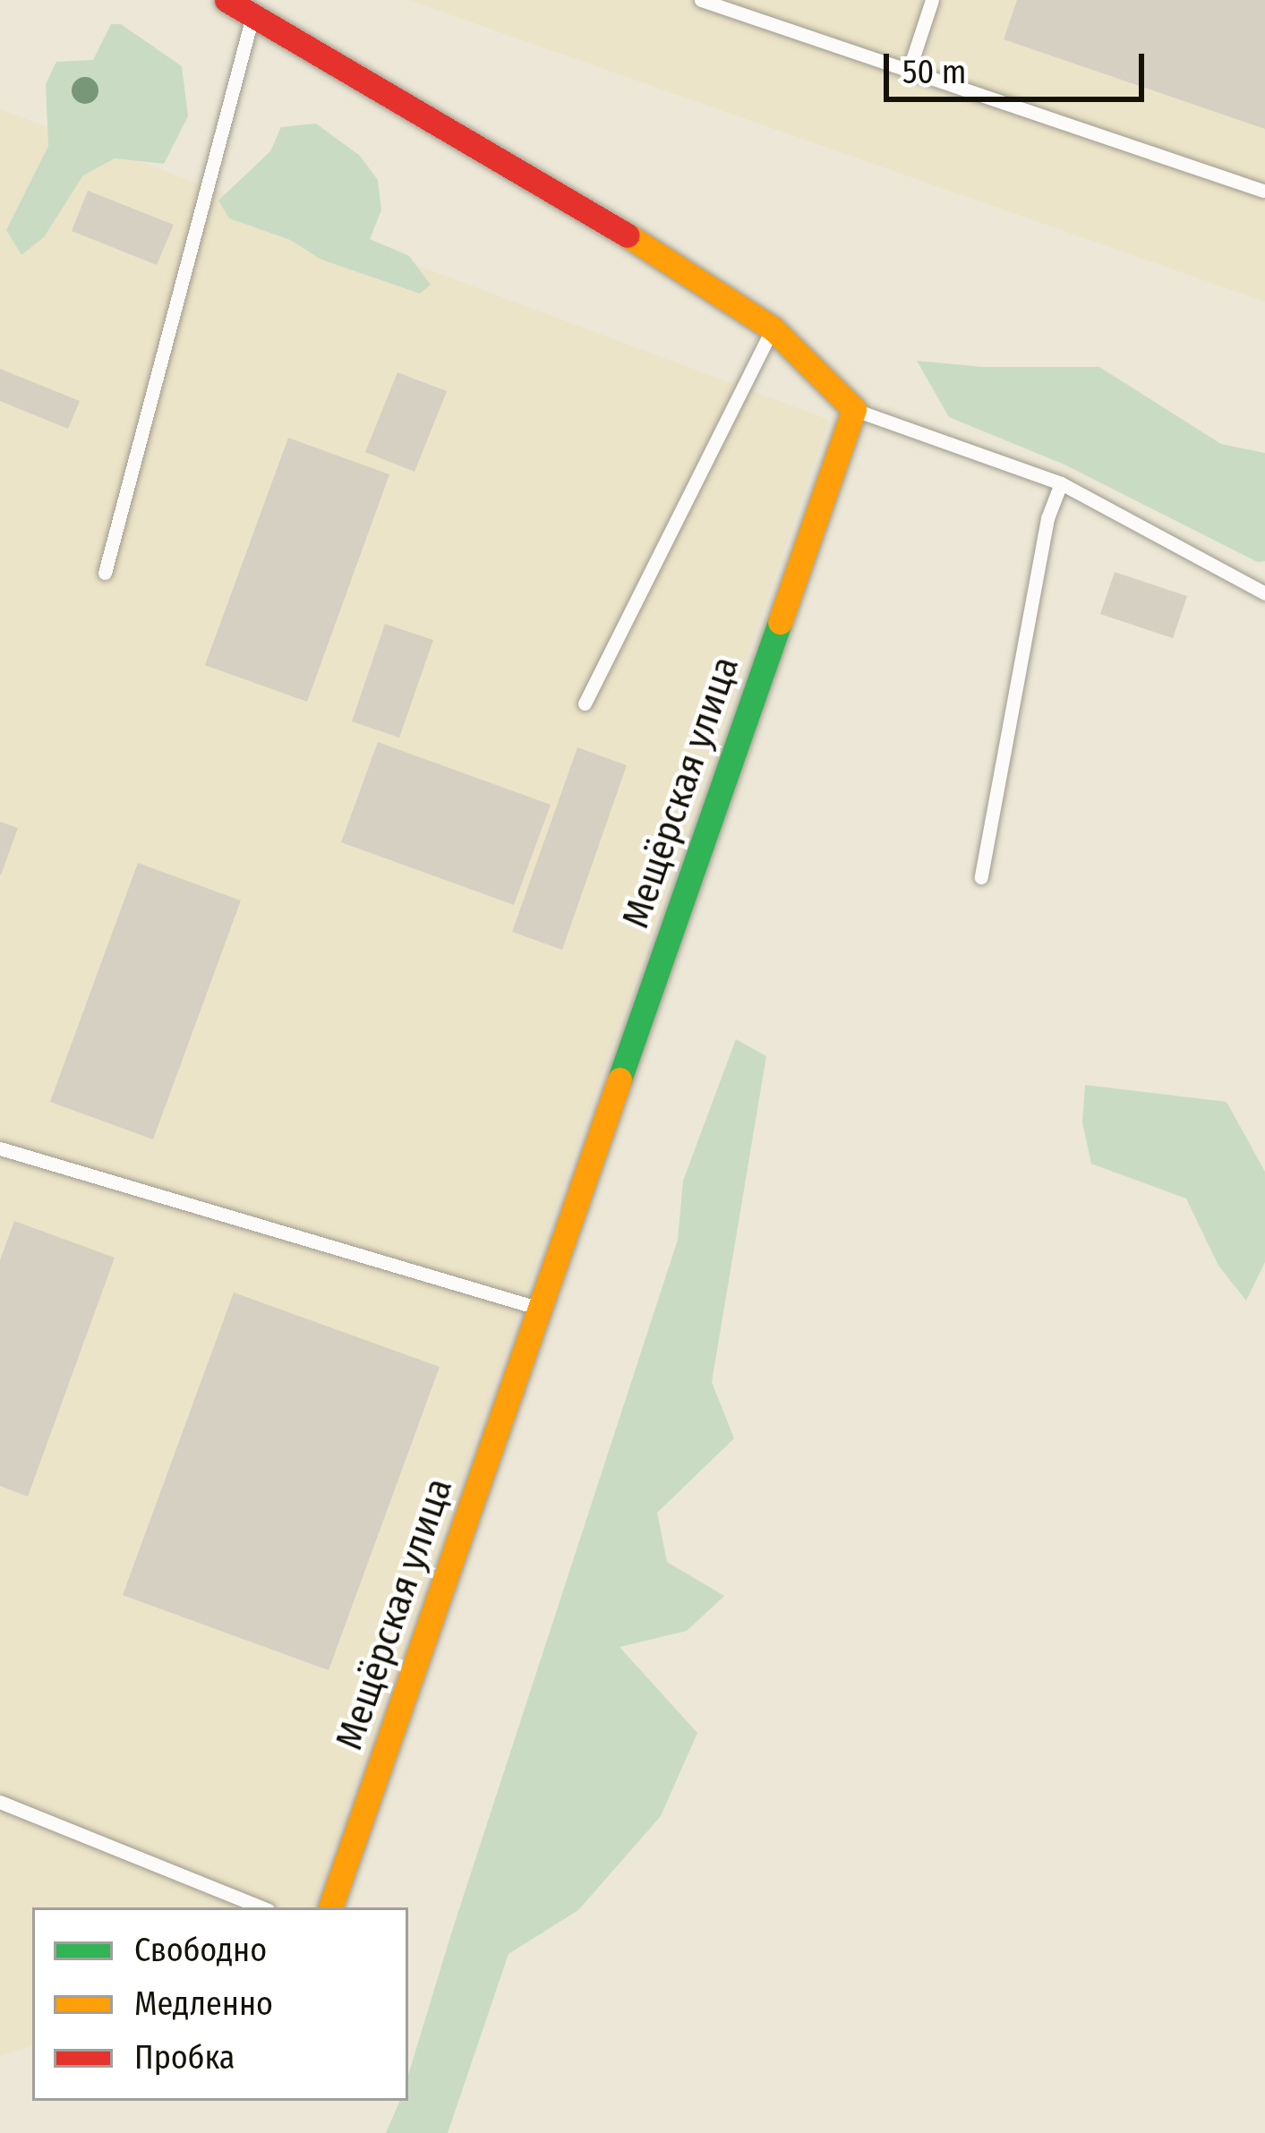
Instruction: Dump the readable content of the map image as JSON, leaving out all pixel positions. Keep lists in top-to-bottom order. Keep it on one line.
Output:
{"streets":{"street":["Мещёрская улица"]},"legend":["Свободно","Медленно","Пробка"],"scale_bar":"50 m"}
